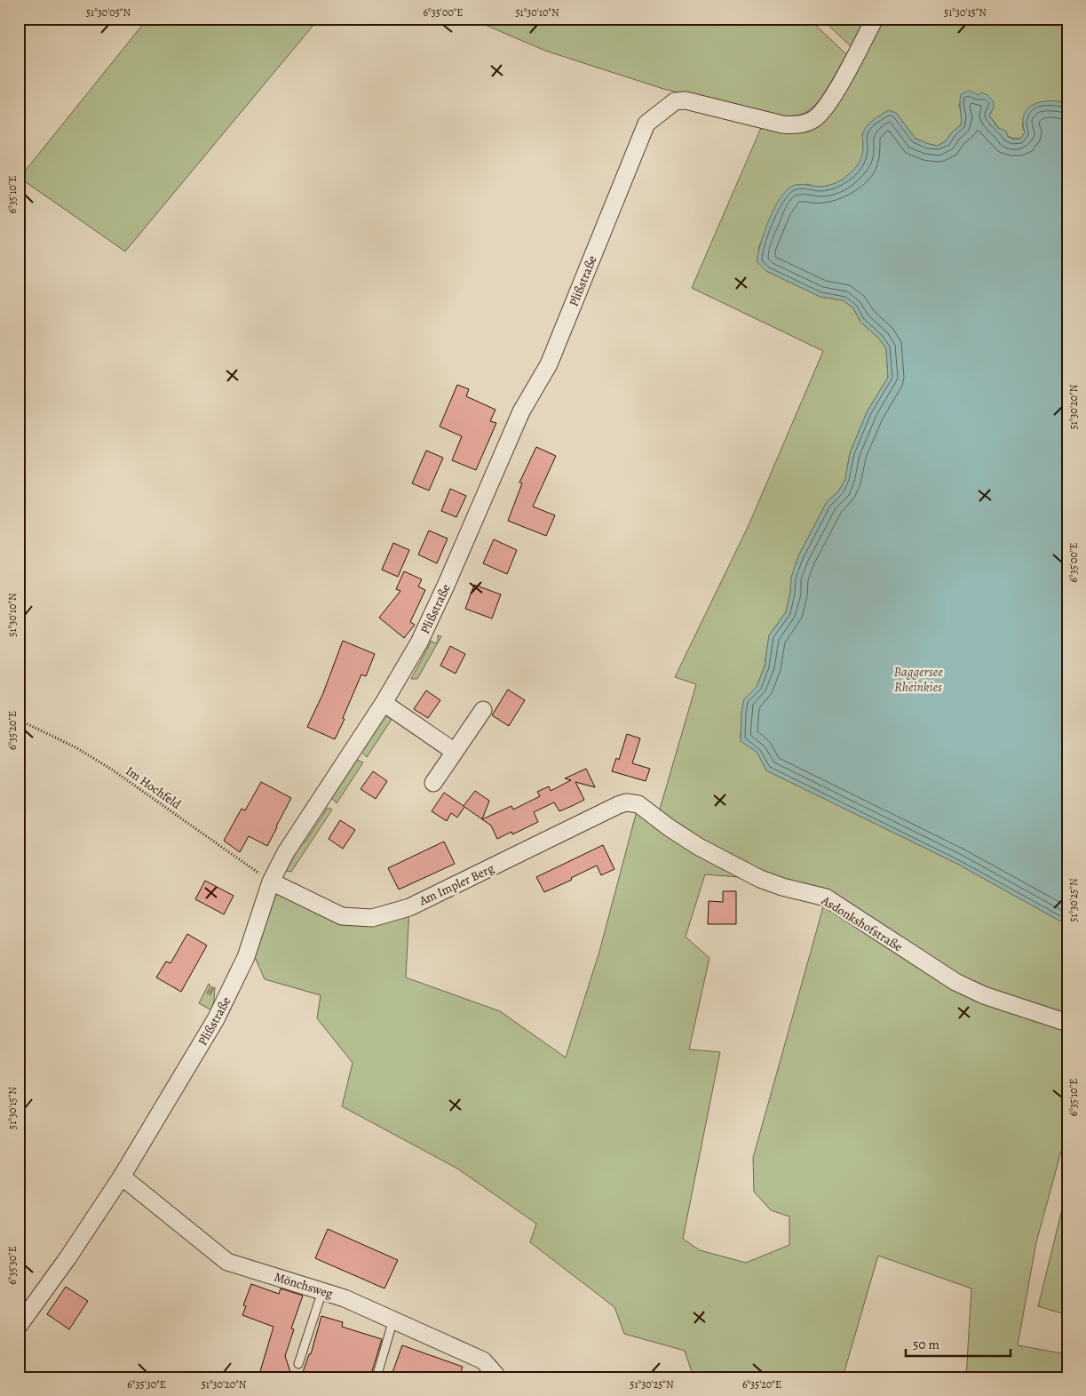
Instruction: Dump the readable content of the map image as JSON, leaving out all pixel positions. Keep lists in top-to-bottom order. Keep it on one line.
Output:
{"streets":{"street":["Plißstraße","Am Impler Berg","Asdonkshofstraße","Mönchsweg"],"path":["Im Hochfeld"]},"crossings":[["Plißstraße","Im Hochfeld"],["Plißstraße","Am Impler Berg"],["Plißstraße","Mönchsweg"],["Im Hochfeld","Am Impler Berg"],["Am Impler Berg","Asdonkshofstraße"]],"water":["Baggersee Rheinkies"],"scale_bar":"50 m","coordinates":["51°30'05\"N","6°35'00\"E","51°30'10\"N","51°30'15\"N","6°35'10\"E","51°30'20\"N","6°35'20\"E","51°30'25\"N","6°35'30\"E"]}
